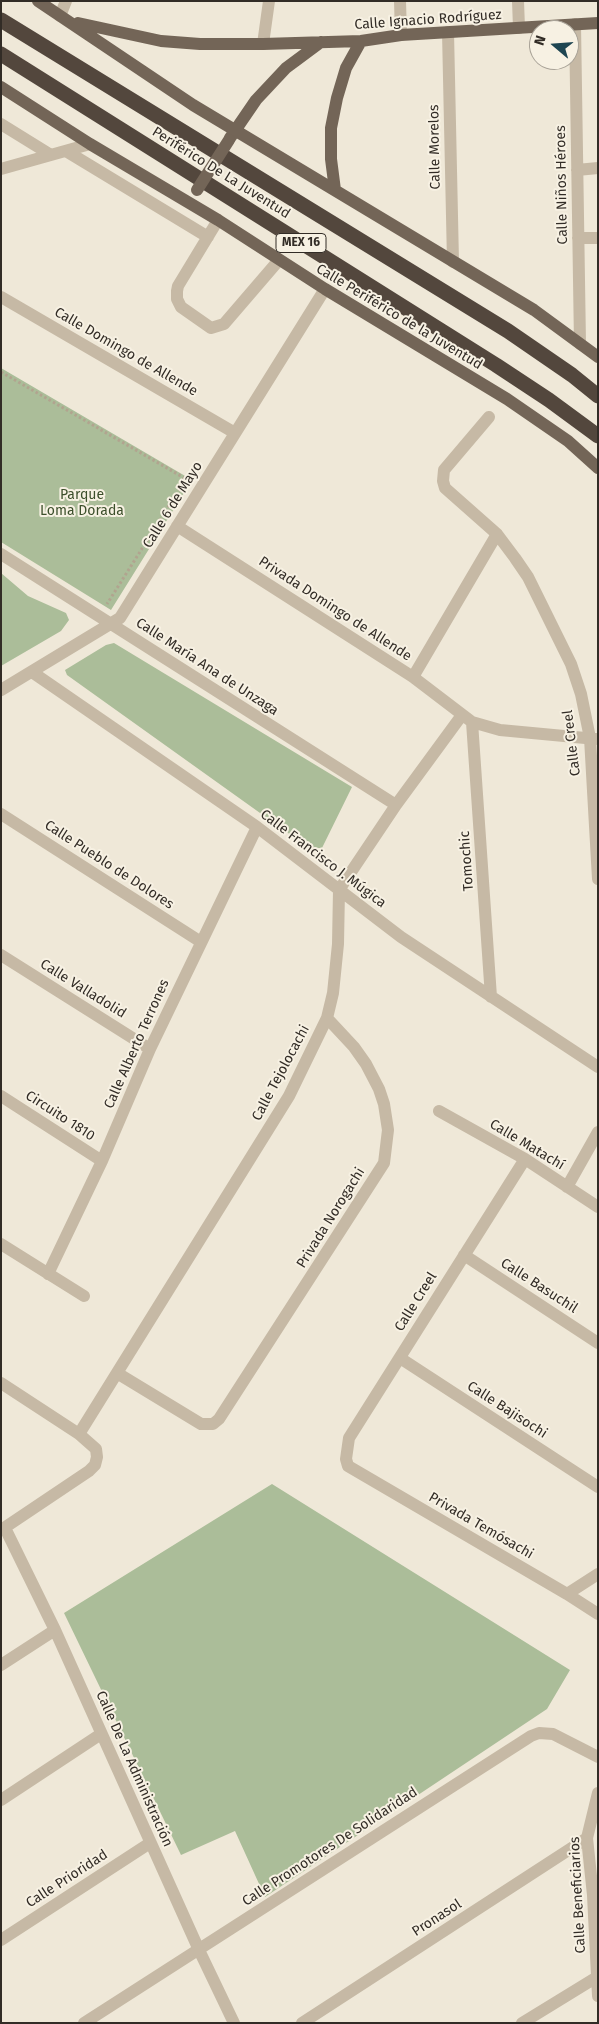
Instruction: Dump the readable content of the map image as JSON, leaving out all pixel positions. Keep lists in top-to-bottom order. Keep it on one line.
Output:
{"streets":{"highway":["Periférico De La Juventud","MEX 16"],"main road":["Calle Ignacio Rodríguez","Calle Periférico de la Juventud"],"street":["Calle Morelos","Calle Niños Héroes","Calle Domingo de Allende","Calle 6 de Mayo","Privada Domingo de Allende","Calle María Ana de Unzaga","Calle Creel","Calle Francisco J. Múgica","Tomochic","Calle Pueblo de Dolores","Calle Valladolid","Calle Alberto Terrones","Calle Tejolocachi","Circuito 1810","Calle Matachí","Privada Norogachi","Calle Basuchil","Calle Bajisochi","Privada Temósachi","Calle De La Administración","Calle Promotores De Solidaridad","Calle Prioridad","Calle Beneficiarios","Pronasol"]},"crossings":[["Calle Ignacio Rodríguez","Calle Morelos"],["Calle Periférico de la Juventud","Calle 6 de Mayo"],["Calle Domingo de Allende","Calle 6 de Mayo"],["Calle 6 de Mayo","Privada Domingo de Allende"],["Calle 6 de Mayo","Calle María Ana de Unzaga"],["Calle 6 de Mayo","Calle Francisco J. Múgica"],["Privada Domingo de Allende","Tomochic"],["Calle Creel","Calle Matachí"],["Calle Creel","Calle Basuchil"],["Calle Creel","Calle Bajisochi"],["Calle Creel","Privada Temósachi"],["Calle Francisco J. Múgica","Tomochic"],["Calle Francisco J. Múgica","Calle Alberto Terrones"],["Calle Francisco J. Múgica","Calle Tejolocachi"],["Calle Pueblo de Dolores","Calle Alberto Terrones"],["Calle Valladolid","Calle Alberto Terrones"],["Calle Alberto Terrones","Circuito 1810"],["Calle Tejolocachi","Privada Norogachi"],["Calle De La Administración","Calle Promotores De Solidaridad"],["Calle De La Administración","Calle Prioridad"],["Calle Beneficiarios","Pronasol"]],"parks":["Parque Loma Dorada"],"north":"left"}
